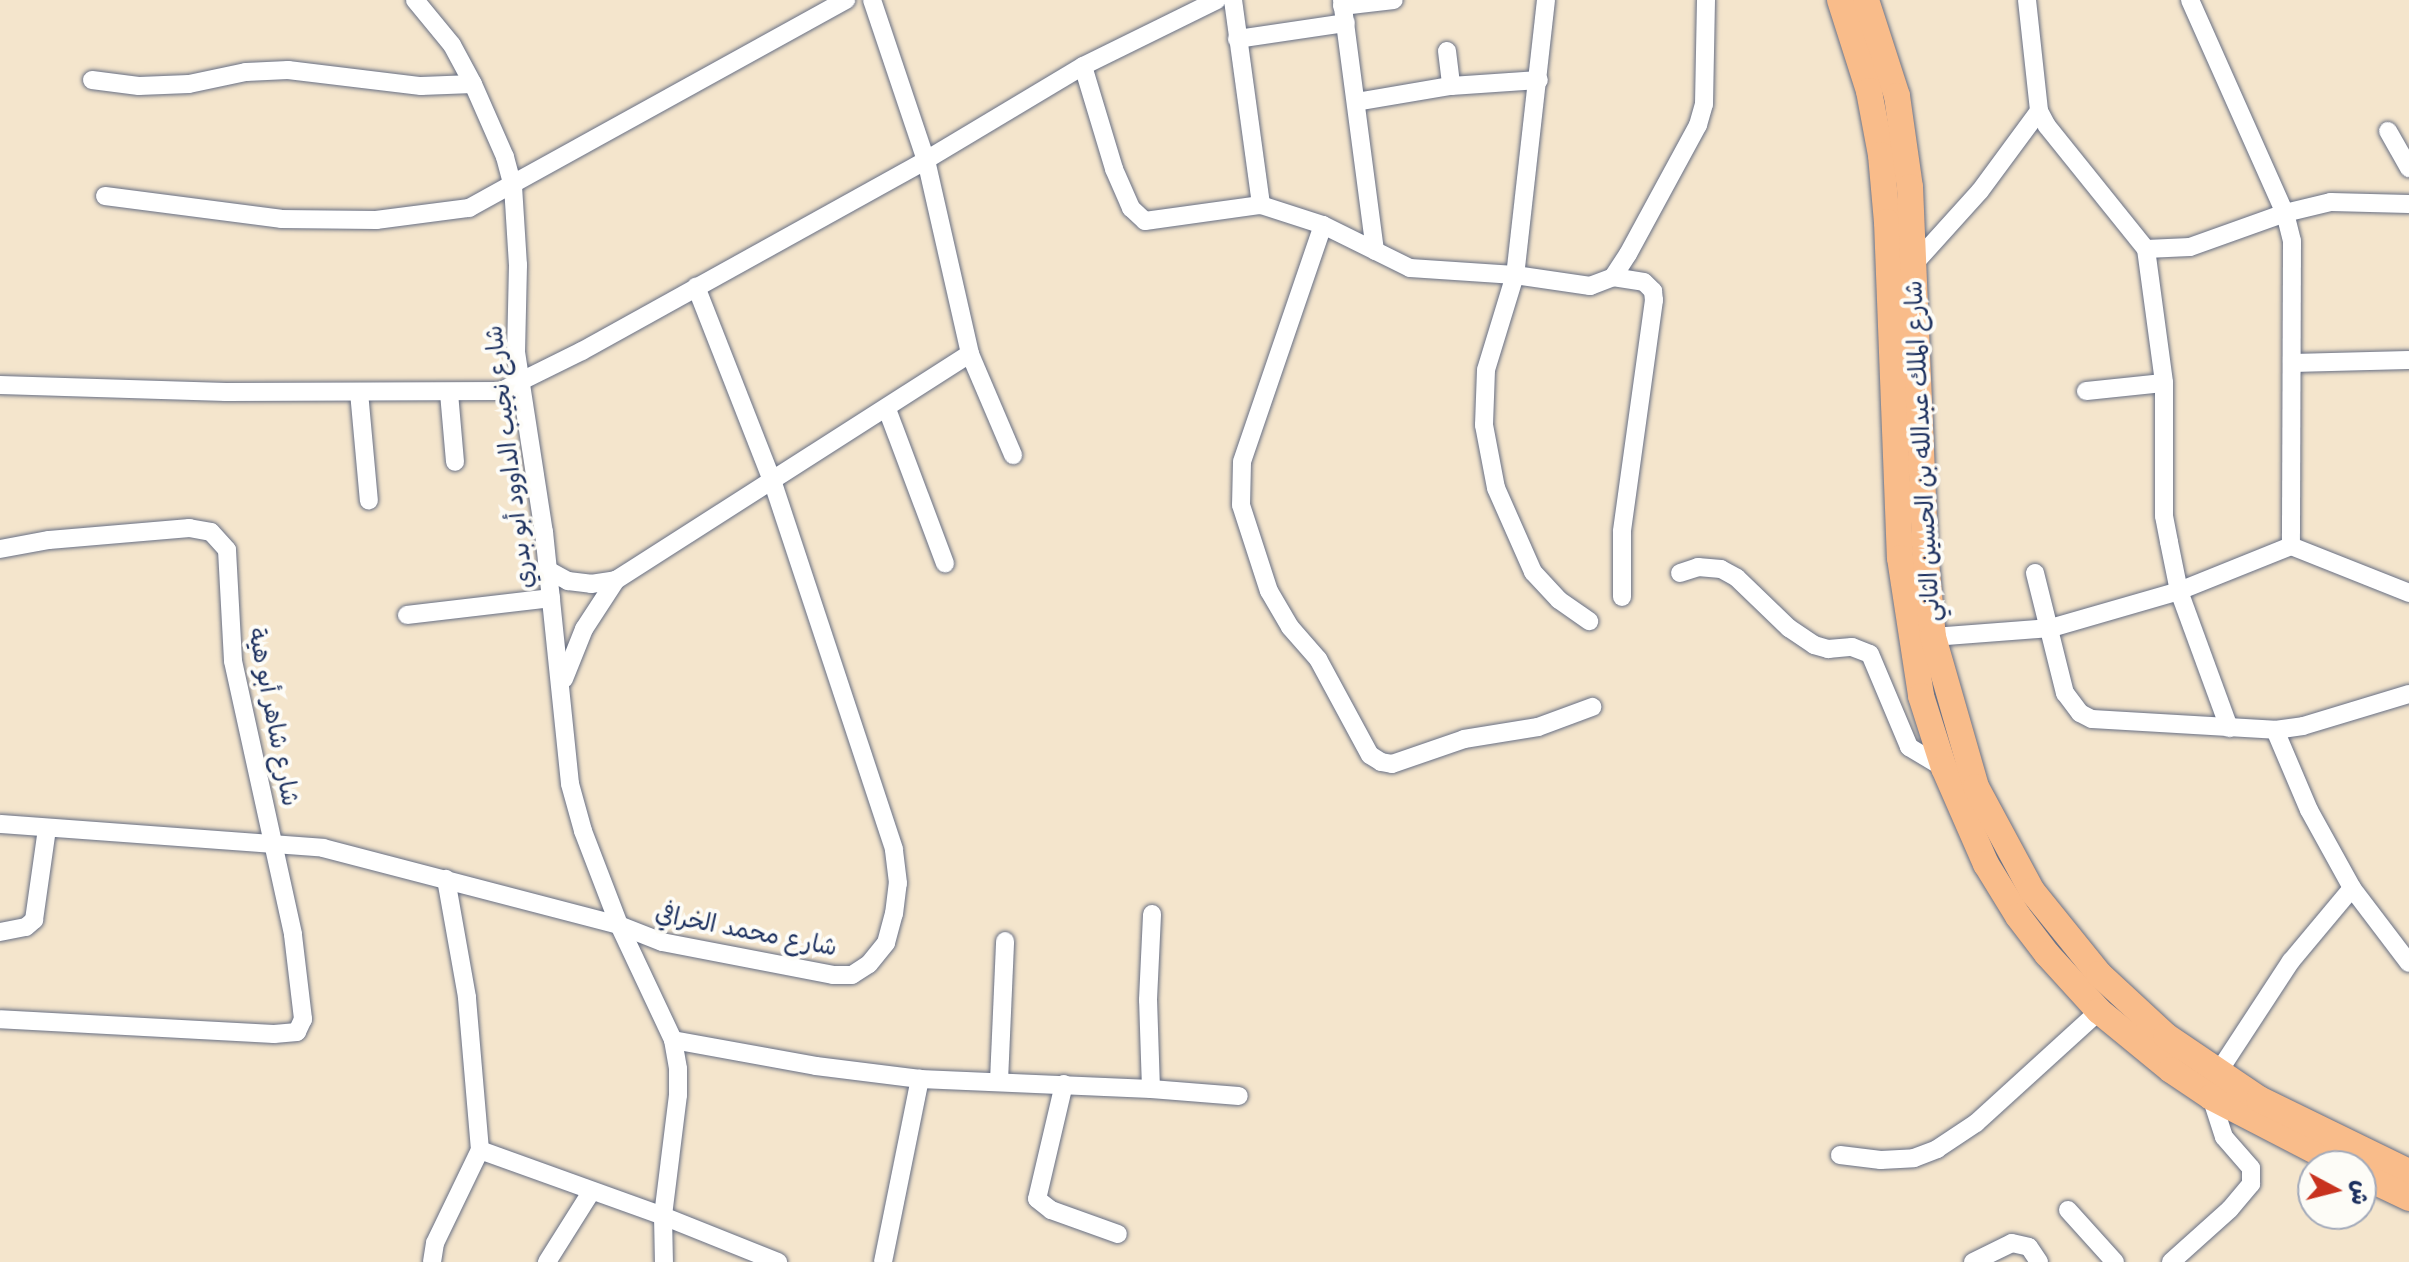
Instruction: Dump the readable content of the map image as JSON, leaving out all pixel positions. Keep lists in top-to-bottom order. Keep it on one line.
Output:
{"streets":{"highway":["شارع الملك عبدالله بن الحسين الثاني"],"street":["شارع نجيب الداوود أبو بدري","شارع شاهر أبو هية","شارع محمد الخرافي"]},"crossings":[["شارع نجيب الداوود أبو بدري","شارع محمد الخرافي"],["شارع شاهر أبو هية","شارع محمد الخرافي"]],"north":"right"}
